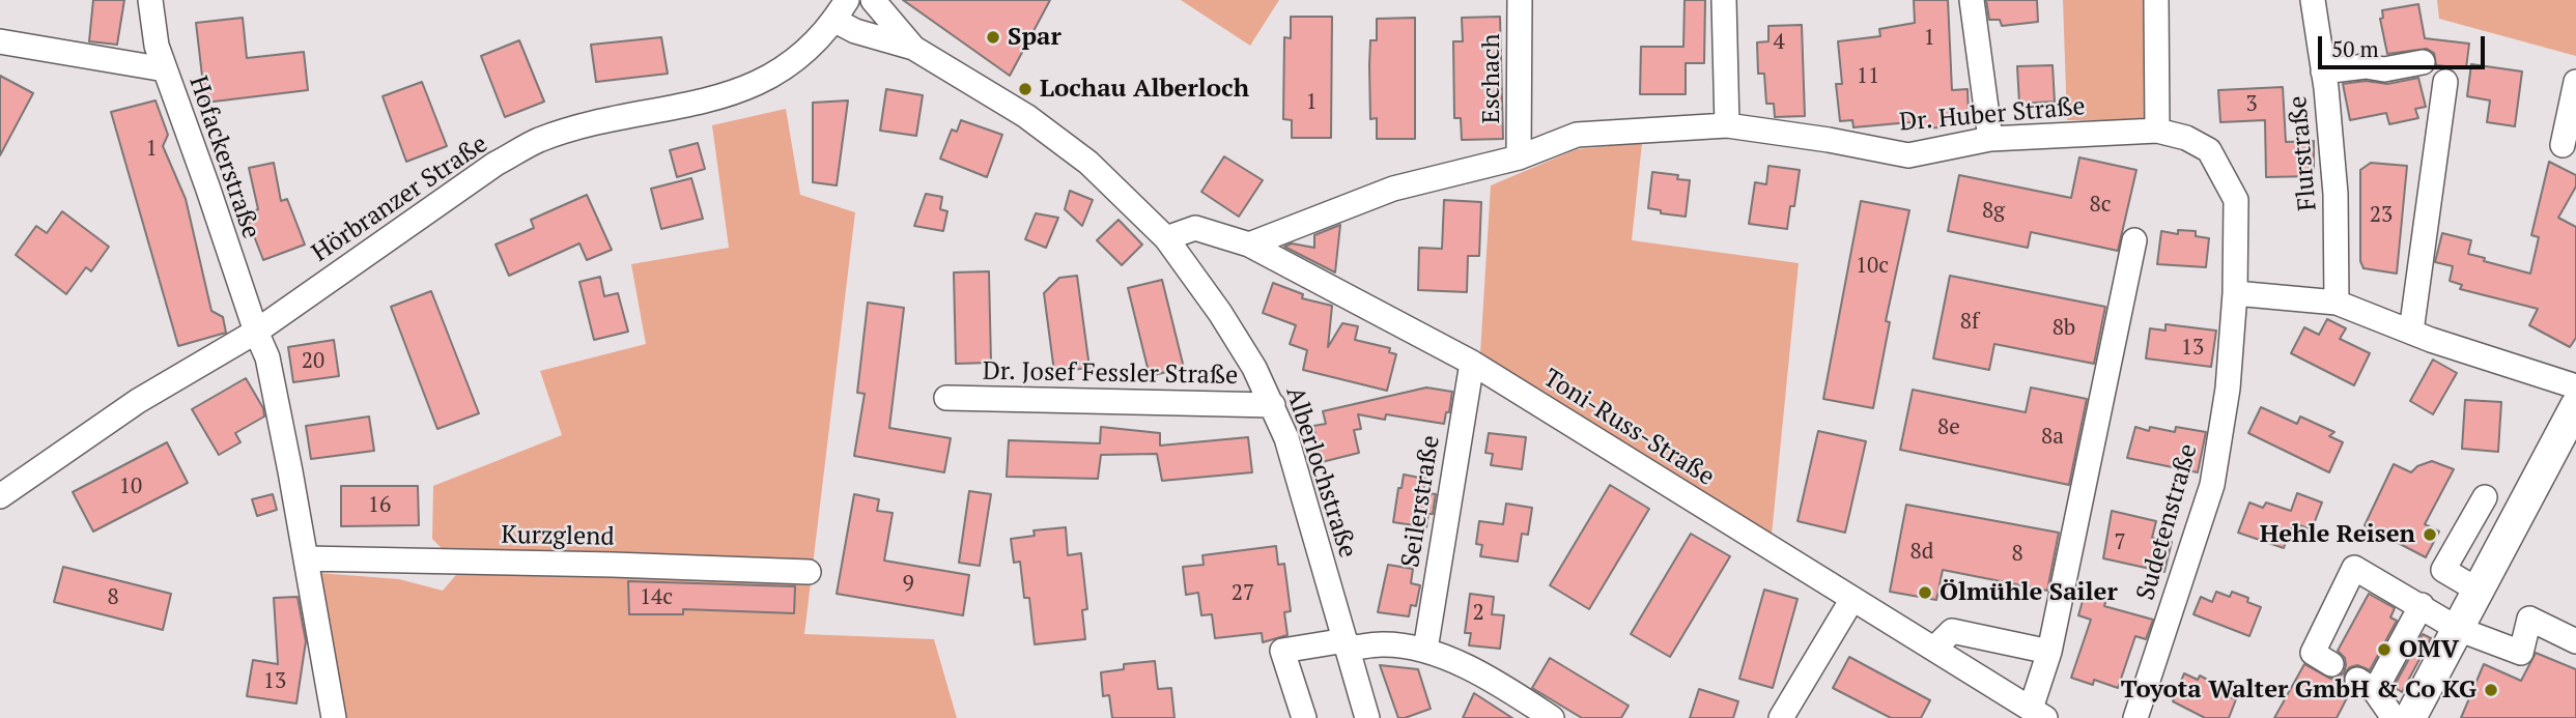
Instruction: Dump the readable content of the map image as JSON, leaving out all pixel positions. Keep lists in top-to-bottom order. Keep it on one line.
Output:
{"streets":{"street":["Eschach","Dr. Huber Straße","Flurstraße","Hofackerstraße","Hörbranzer Straße","Dr. Josef Fessler Straße","Toni-Russ-Straße","Alberlochstraße","Seilerstraße","Sudetenstraße","Kurzglend"]},"crossings":[["Eschach","Dr. Huber Straße"],["Dr. Huber Straße","Toni-Russ-Straße"],["Dr. Huber Straße","Sudetenstraße"],["Hofackerstraße","Hörbranzer Straße"],["Hörbranzer Straße","Alberlochstraße"],["Dr. Josef Fessler Straße","Alberlochstraße"],["Toni-Russ-Straße","Alberlochstraße"],["Toni-Russ-Straße","Seilerstraße"]],"places":["Spar","Lochau Alberloch","Hehle Reisen","Ölmühle Sailer","OMV","Toyota Walter GmbH & Co KG"],"house_numbers":["1","4","11","1","3","1","8c","8g","23","10c","8f","8b","13","20","8e","8a","10","16","7","8d","8","9","27","8","14c","2","13"],"scale_bar":"50 m"}
